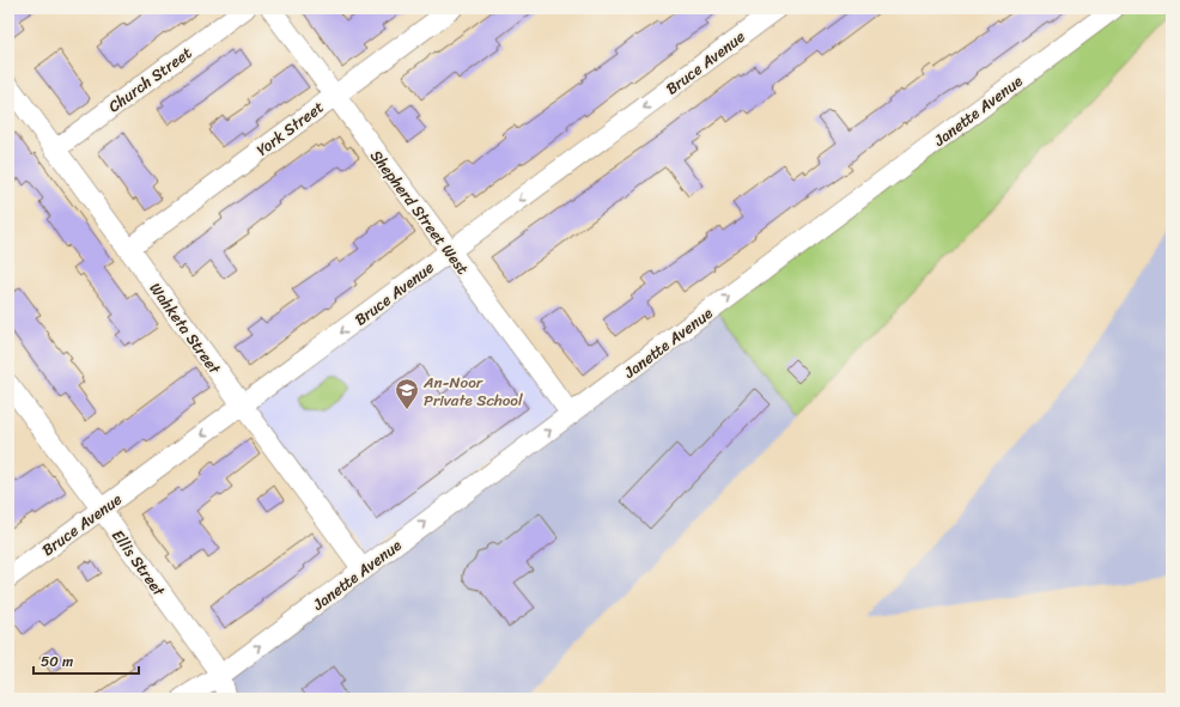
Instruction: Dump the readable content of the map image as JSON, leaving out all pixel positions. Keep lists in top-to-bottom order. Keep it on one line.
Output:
{"streets":{"street":["Bruce Avenue","Church Street","Janette Avenue","York Street","Shepherd Street West","Wahketa Street","Ellis Street"]},"crossings":[["Bruce Avenue","Shepherd Street West"],["Bruce Avenue","Wahketa Street"],["Bruce Avenue","Ellis Street"],["Church Street","Wahketa Street"],["Janette Avenue","Shepherd Street West"],["Janette Avenue","Wahketa Street"],["Janette Avenue","Ellis Street"],["York Street","Shepherd Street West"],["York Street","Wahketa Street"]],"one_way":["Bruce Avenue","Janette Avenue"],"places":{"school or university":["An-Noor Private School"]},"scale_bar":"50 m"}
